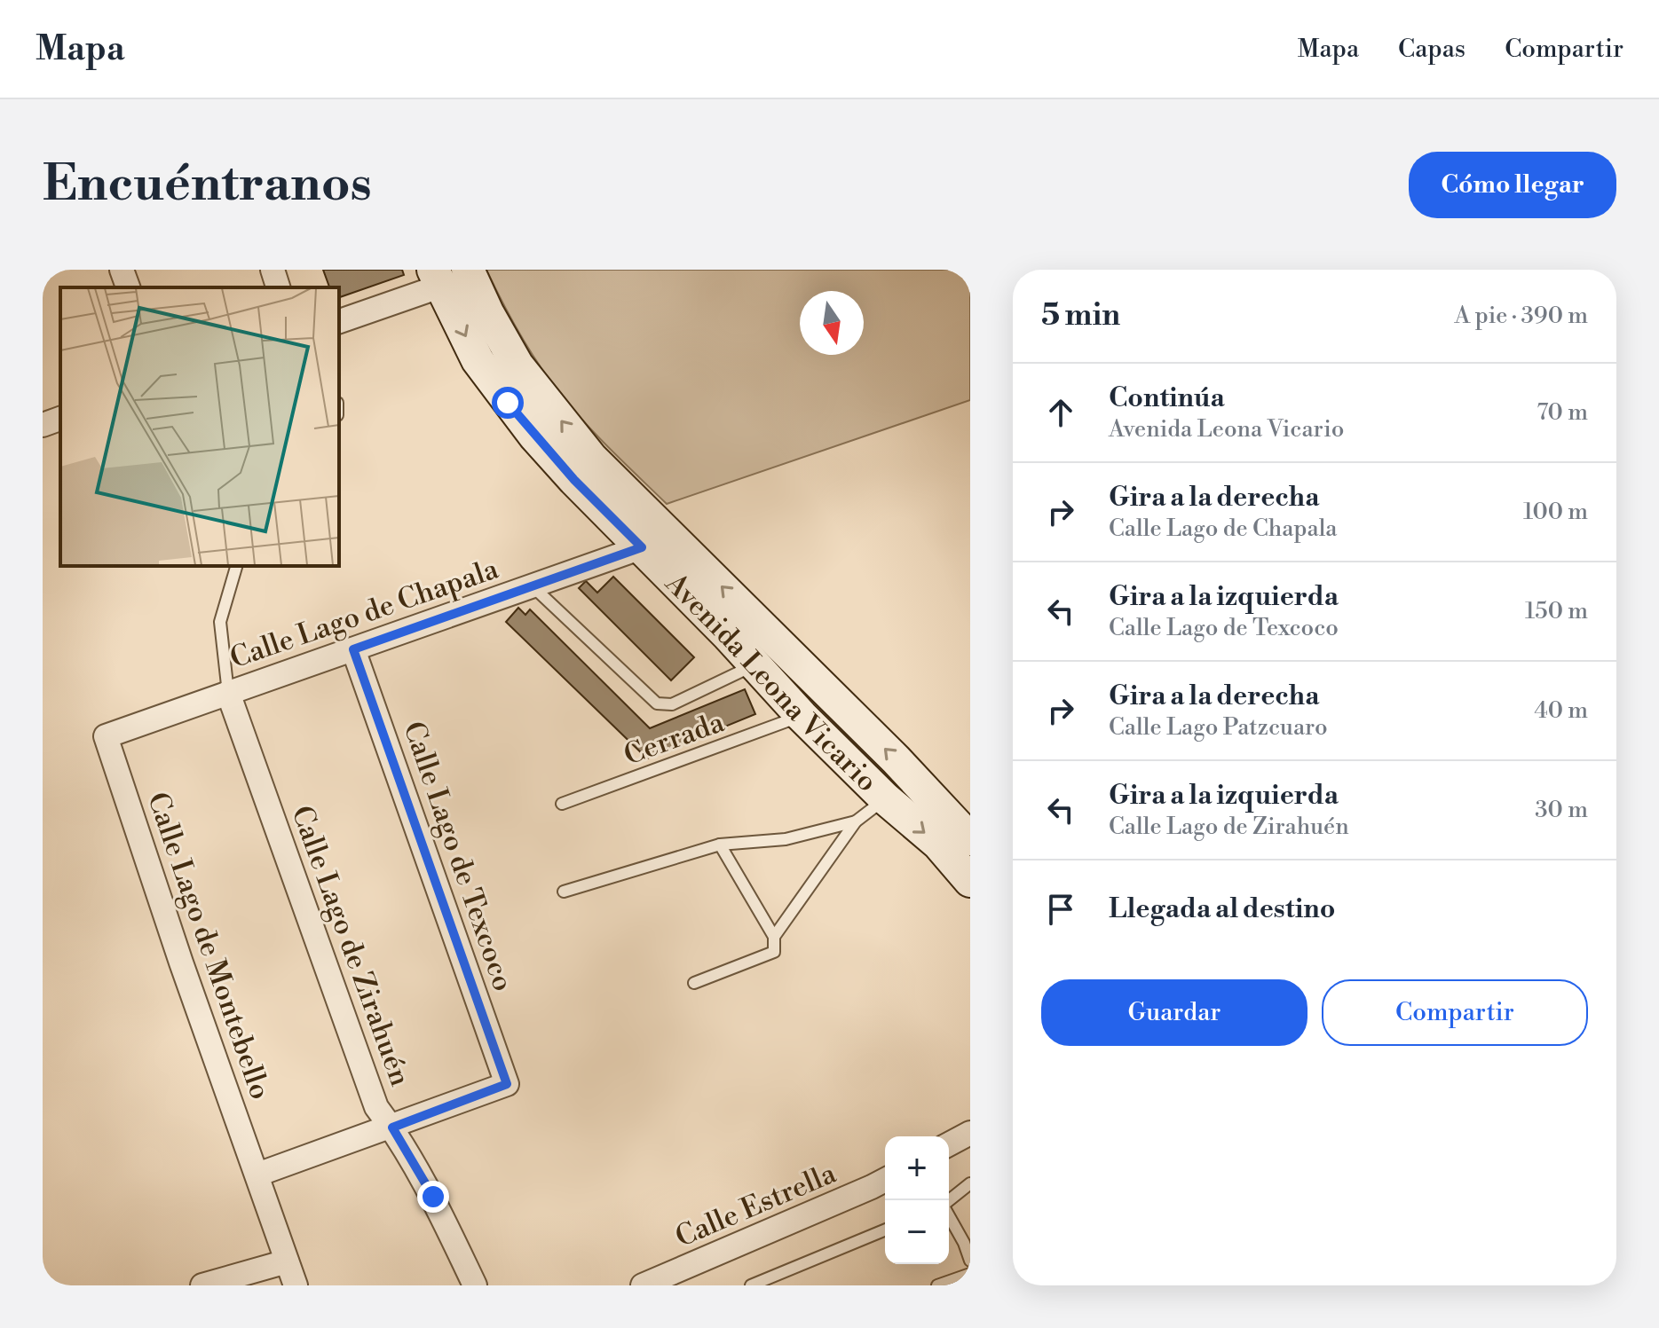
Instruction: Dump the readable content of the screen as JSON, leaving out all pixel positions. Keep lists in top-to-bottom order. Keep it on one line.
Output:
{"streets":{"street":["Calle Lago de Chapala","Avenida Leona Vicario","Calle Lago de Texcoco","Calle Lago de Montebello","Calle Lago de Zirahuén","Calle Estrella"],"lane":["Cerrada"]},"crossings":[["Calle Lago de Chapala","Avenida Leona Vicario"],["Calle Lago de Chapala","Calle Lago de Texcoco"],["Calle Lago de Chapala","Calle Lago de Montebello"],["Calle Lago de Chapala","Calle Lago de Zirahuén"],["Avenida Leona Vicario","Cerrada"],["Calle Lago de Texcoco","Calle Lago de Zirahuén"]],"north":"bottom","page":{"header":"Mapa","nav":["Mapa","Capas","Compartir"],"buttons":["Cómo llegar",["Guardar","Compartir"]],"title":"Encuéntranos","heading":["5 min","A pie · 390 m"],"list":[["Continúa","Avenida Leona Vicario","70 m"],["Gira a la derecha","Calle Lago de Chapala","100 m"],["Gira a la izquierda","Calle Lago de Texcoco","150 m"],["Gira a la derecha","Calle Lago Patzcuaro","40 m"],["Gira a la izquierda","Calle Lago de Zirahuén","30 m"],"Llegada al destino"],"map_buttons":["+","−"]}}
